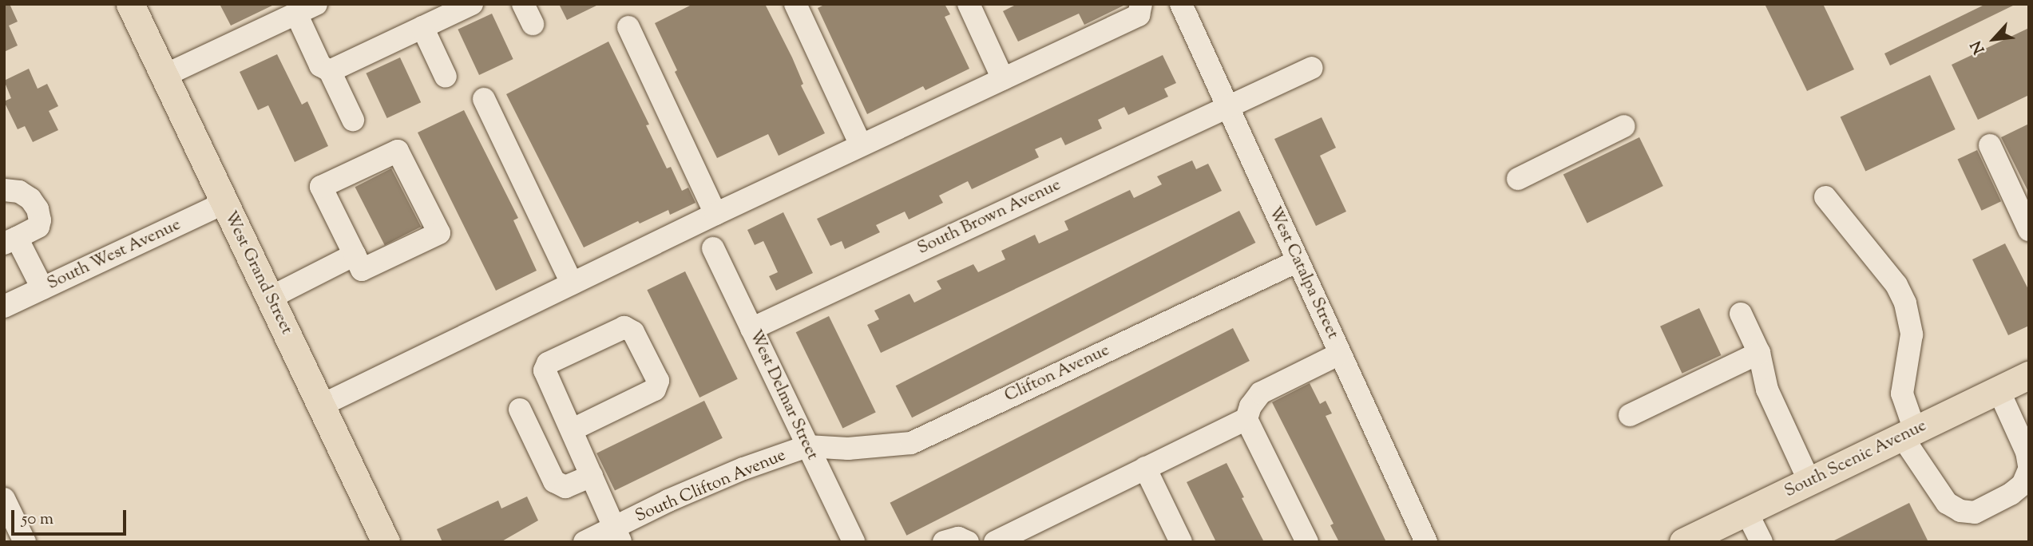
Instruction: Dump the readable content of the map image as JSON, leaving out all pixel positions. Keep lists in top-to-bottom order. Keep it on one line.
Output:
{"streets":{"main road":["West Grand Street","South Scenic Avenue"],"street":["South Brown Avenue","South West Avenue","West Catalpa Street","Clifton Avenue","West Delmar Street","South Clifton Avenue"]},"crossings":[["South Brown Avenue","West Catalpa Street"],["South Brown Avenue","West Delmar Street"],["South West Avenue","West Grand Street"],["West Catalpa Street","Clifton Avenue"],["Clifton Avenue","West Delmar Street"],["Clifton Avenue","South Clifton Avenue"],["West Delmar Street","South Clifton Avenue"]],"scale_bar":"50 m","north":"bottom left"}
